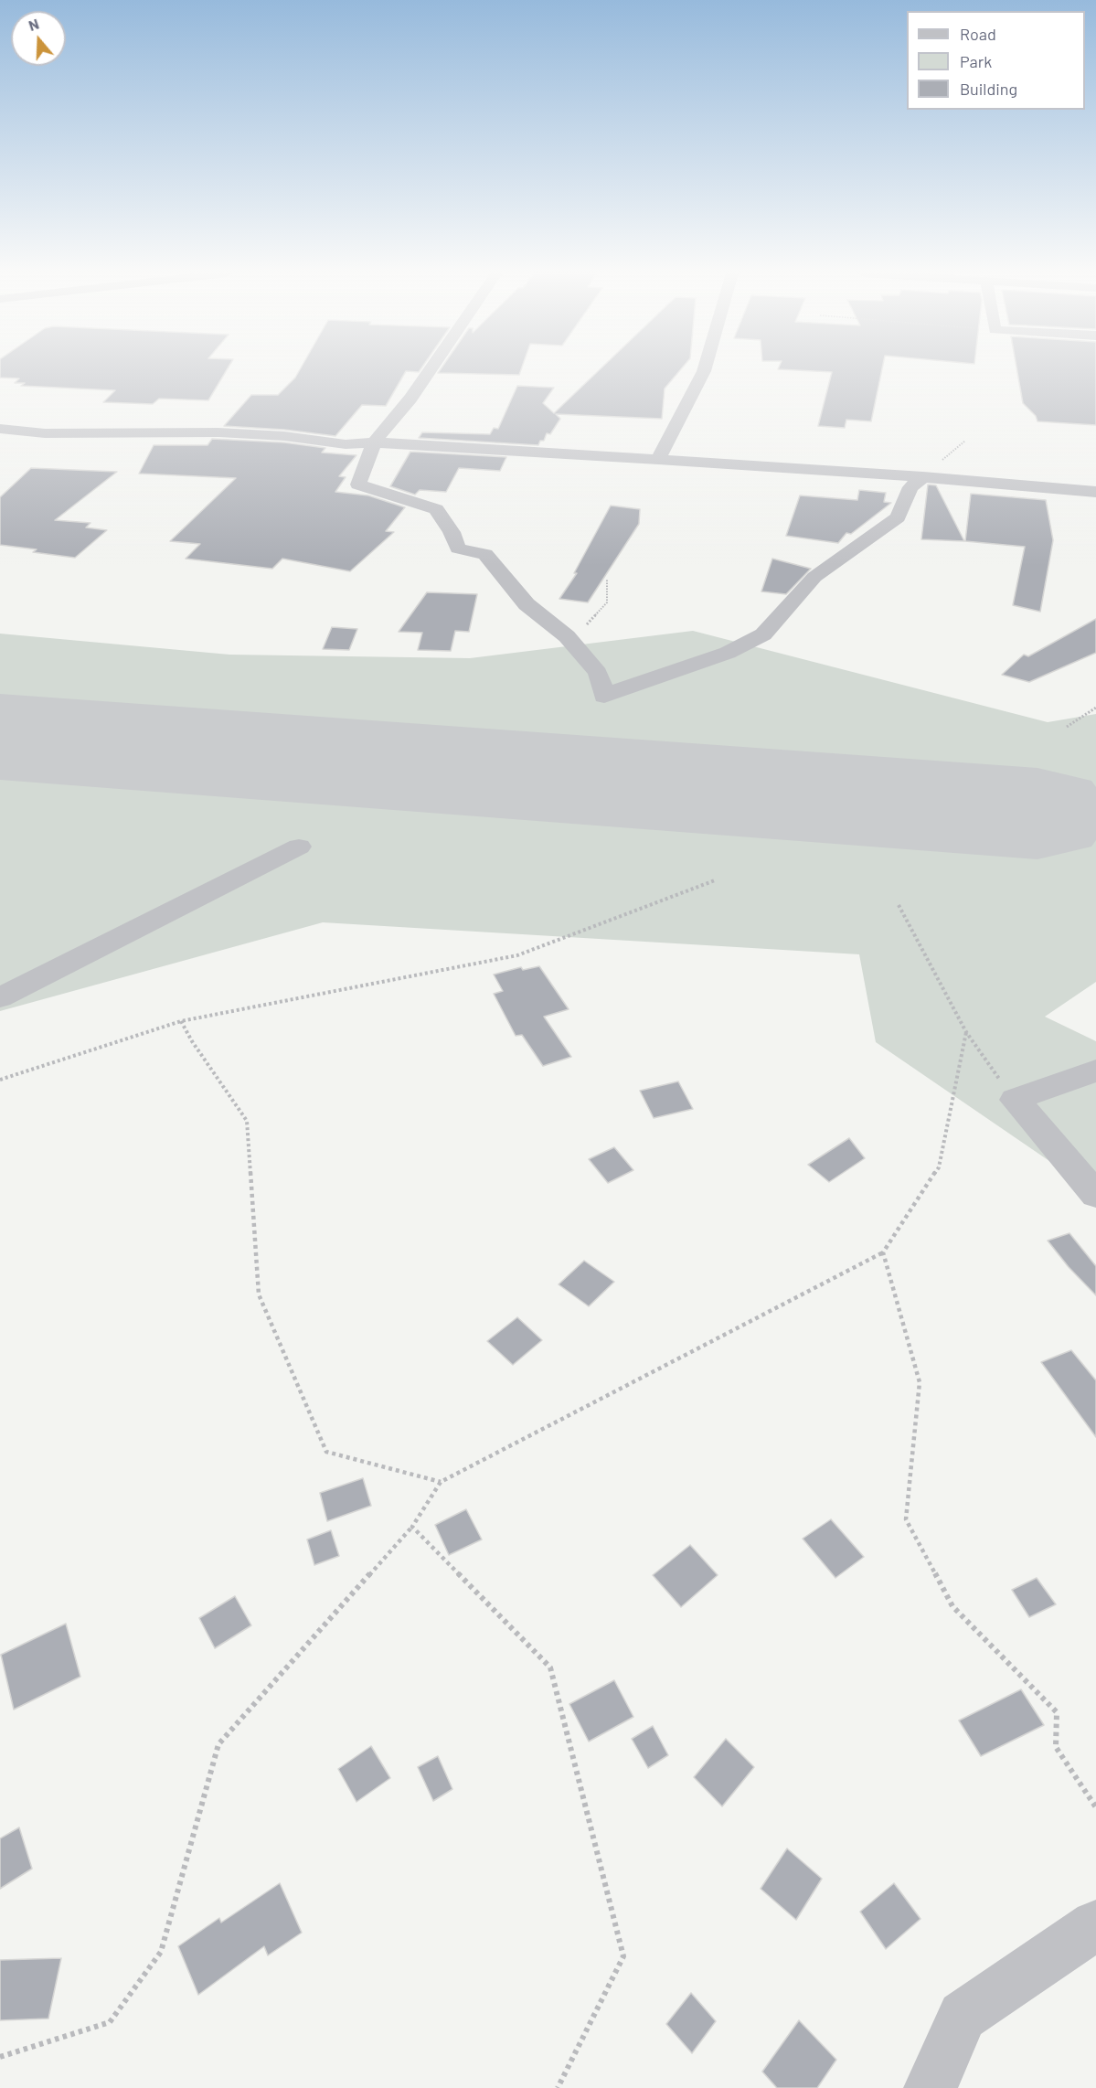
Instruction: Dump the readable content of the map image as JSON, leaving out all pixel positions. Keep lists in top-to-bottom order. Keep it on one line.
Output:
{"legend":["Road","Park","Building"],"north":"top"}
